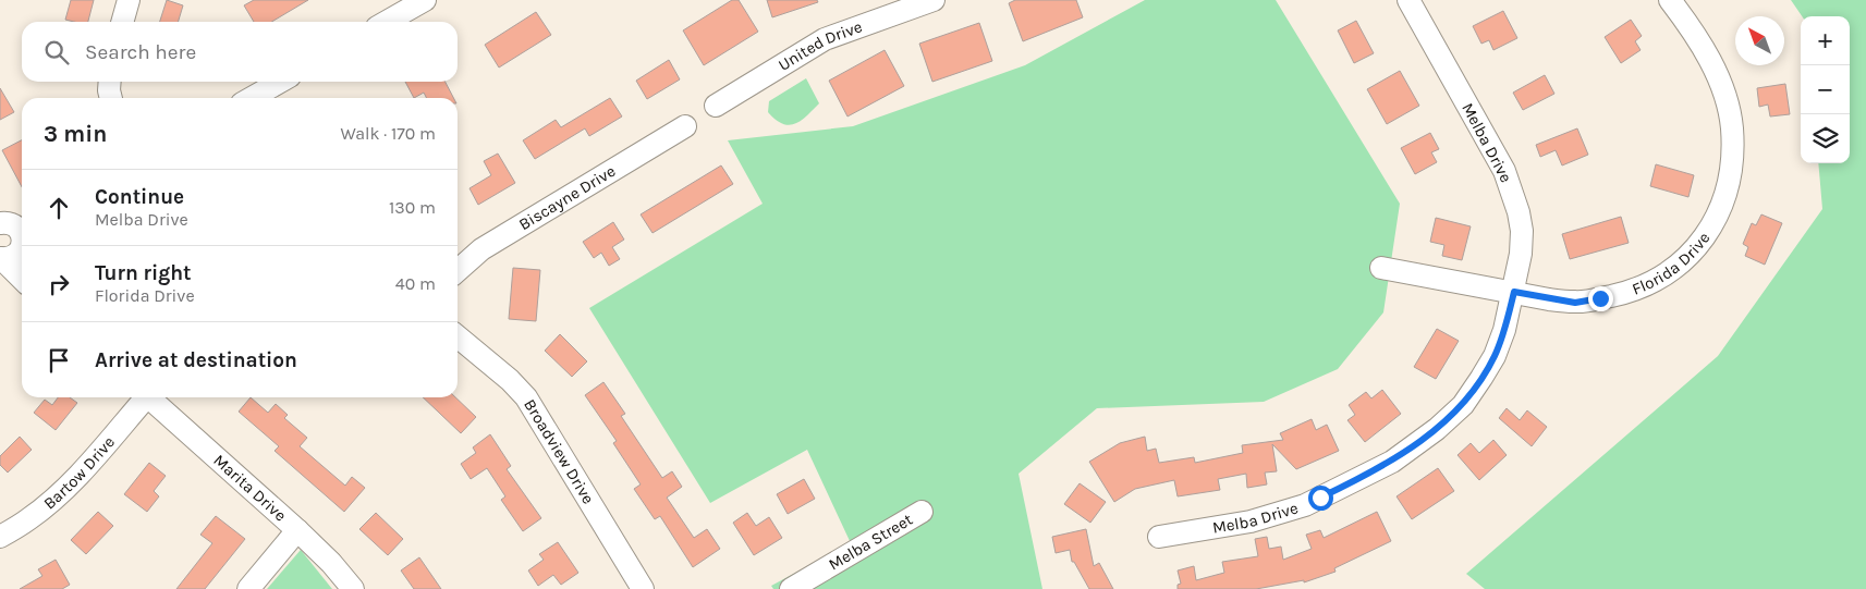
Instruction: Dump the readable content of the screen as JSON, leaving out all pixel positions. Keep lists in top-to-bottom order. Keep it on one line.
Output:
{"streets":{"street":["United Drive","Melba Drive","Biscayne Drive","Florida Drive","Broadview Drive","Bartow Drive","Marita Drive","Melba Street"]},"crossings":[["Melba Drive","Florida Drive"]],"north":"top left","page":{"map_buttons":["+","−"],"search":"Search here","heading":["3 min","Walk · 170 m"],"list":[["Continue","Melba Drive","130 m"],["Turn right","Florida Drive","40 m"],"Arrive at destination"]}}
